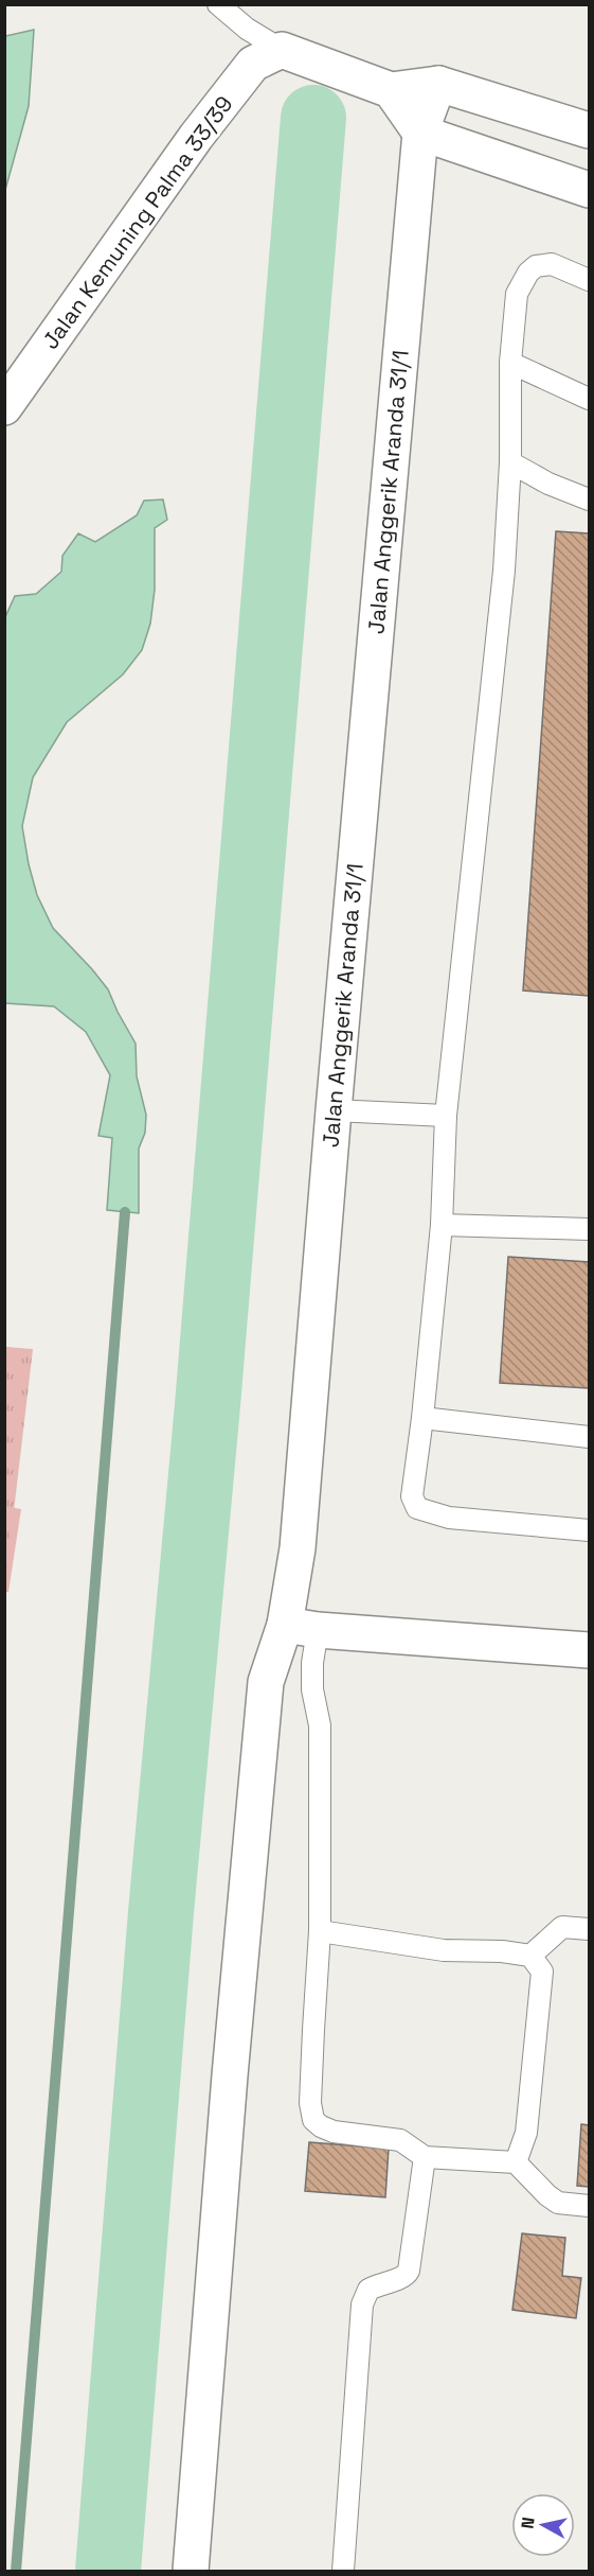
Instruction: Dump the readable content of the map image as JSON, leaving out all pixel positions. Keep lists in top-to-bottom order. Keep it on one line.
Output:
{"streets":{"street":["Jalan Kemuning Palma 33/39","Jalan Anggerik Aranda 31/1"]},"north":"left"}
